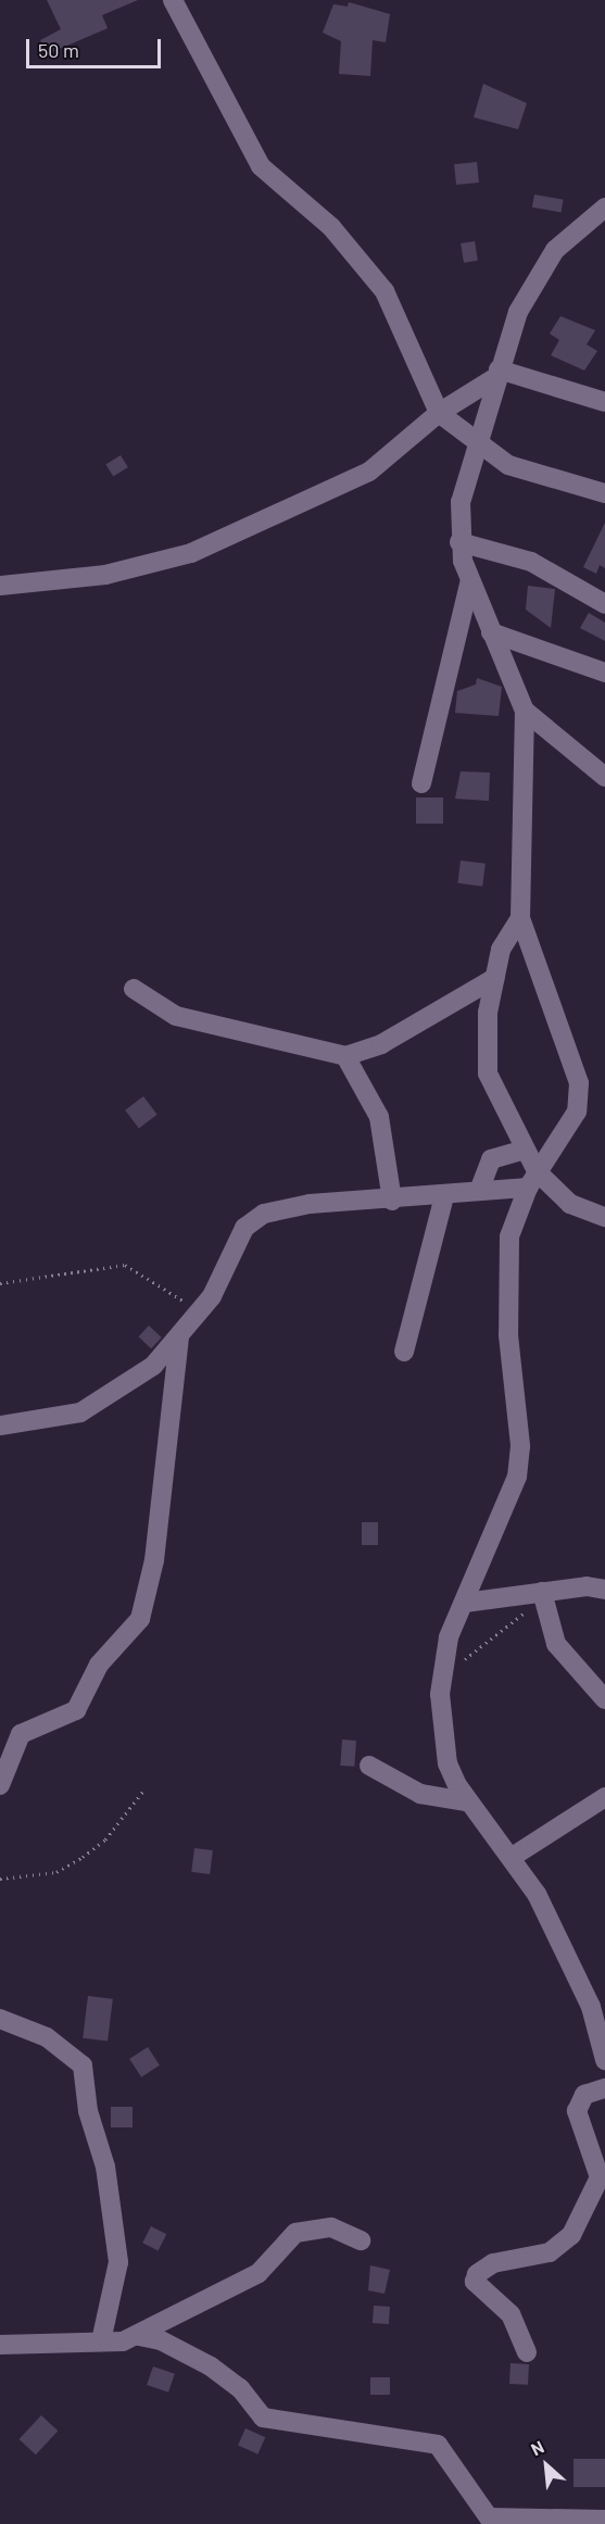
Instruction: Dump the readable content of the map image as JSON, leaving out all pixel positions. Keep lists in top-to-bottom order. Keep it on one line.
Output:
{"scale_bar":"50 m","north":"top left"}
